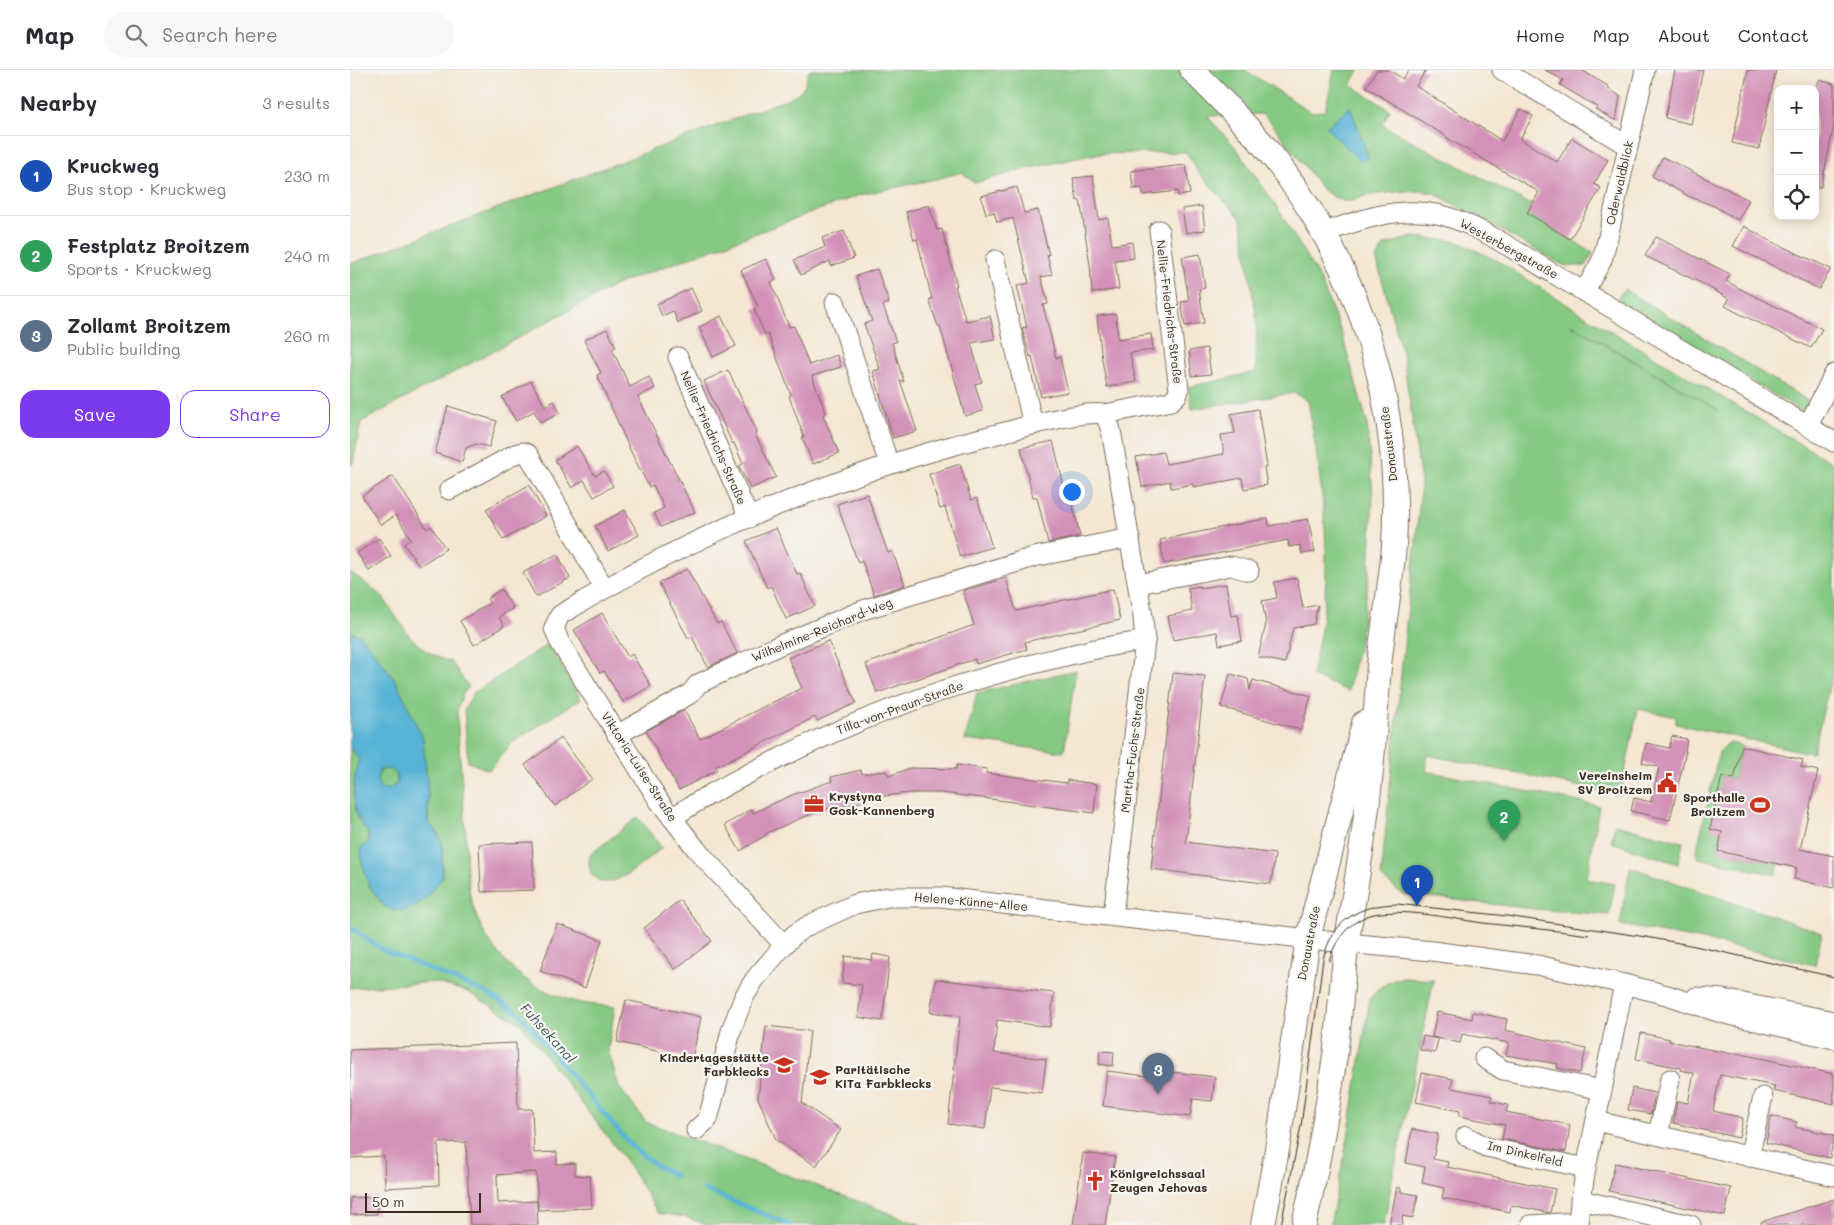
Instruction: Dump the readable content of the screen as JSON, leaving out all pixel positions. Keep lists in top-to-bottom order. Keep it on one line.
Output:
{"streets":{"main road":["Donaustraße"],"street":["Oderwaldblick","Westerbergstraße","Nellie-Friedrichs-Straße","Wilhelmine-Reichard-Weg","Tilla-von-Praun-Straße","Martha-Fuchs-Straße","Viktoria-Luise-Straße","Helene-Künne-Allee","Im Dinkelfeld"]},"crossings":[["Oderwaldblick","Westerbergstraße"],["Westerbergstraße","Donaustraße"],["Nellie-Friedrichs-Straße","Martha-Fuchs-Straße"],["Nellie-Friedrichs-Straße","Viktoria-Luise-Straße"],["Donaustraße","Helene-Künne-Allee"],["Wilhelmine-Reichard-Weg","Martha-Fuchs-Straße"],["Wilhelmine-Reichard-Weg","Viktoria-Luise-Straße"],["Tilla-von-Praun-Straße","Martha-Fuchs-Straße"],["Tilla-von-Praun-Straße","Viktoria-Luise-Straße"],["Martha-Fuchs-Straße","Helene-Künne-Allee"],["Viktoria-Luise-Straße","Helene-Künne-Allee"]],"water":["Fuhsekanal"],"places":{"public building":["Vereinsheim SV Broitzem"],"office":["Krystyna Gosk-Kannenberg"],"sports":["Sporthalle Broitzem"],"school or university":["Kindertagesstätte Farbklecks","Paritätische KiTa Farbklecks"],"church":["Königreichssaal Zeugen Jehovas"]},"scale_bar":"50 m","page":{"header":"Map","search":"Search here","nav":["Home","Map","About","Contact"],"heading":["Nearby","3 results"],"map_buttons":["+","−"],"list":[{"mark":"1","name":"Kruckweg","note":"Bus stop · Kruckweg","value":"230 m"},{"mark":"2","name":"Festplatz Broitzem","note":"Sports · Kruckweg","value":"240 m"},{"mark":"3","name":"Zollamt Broitzem","note":"Public building","value":"260 m"}],"buttons":["Save","Share"],"pins":["2","1","3"],"scale":"50 m"}}
